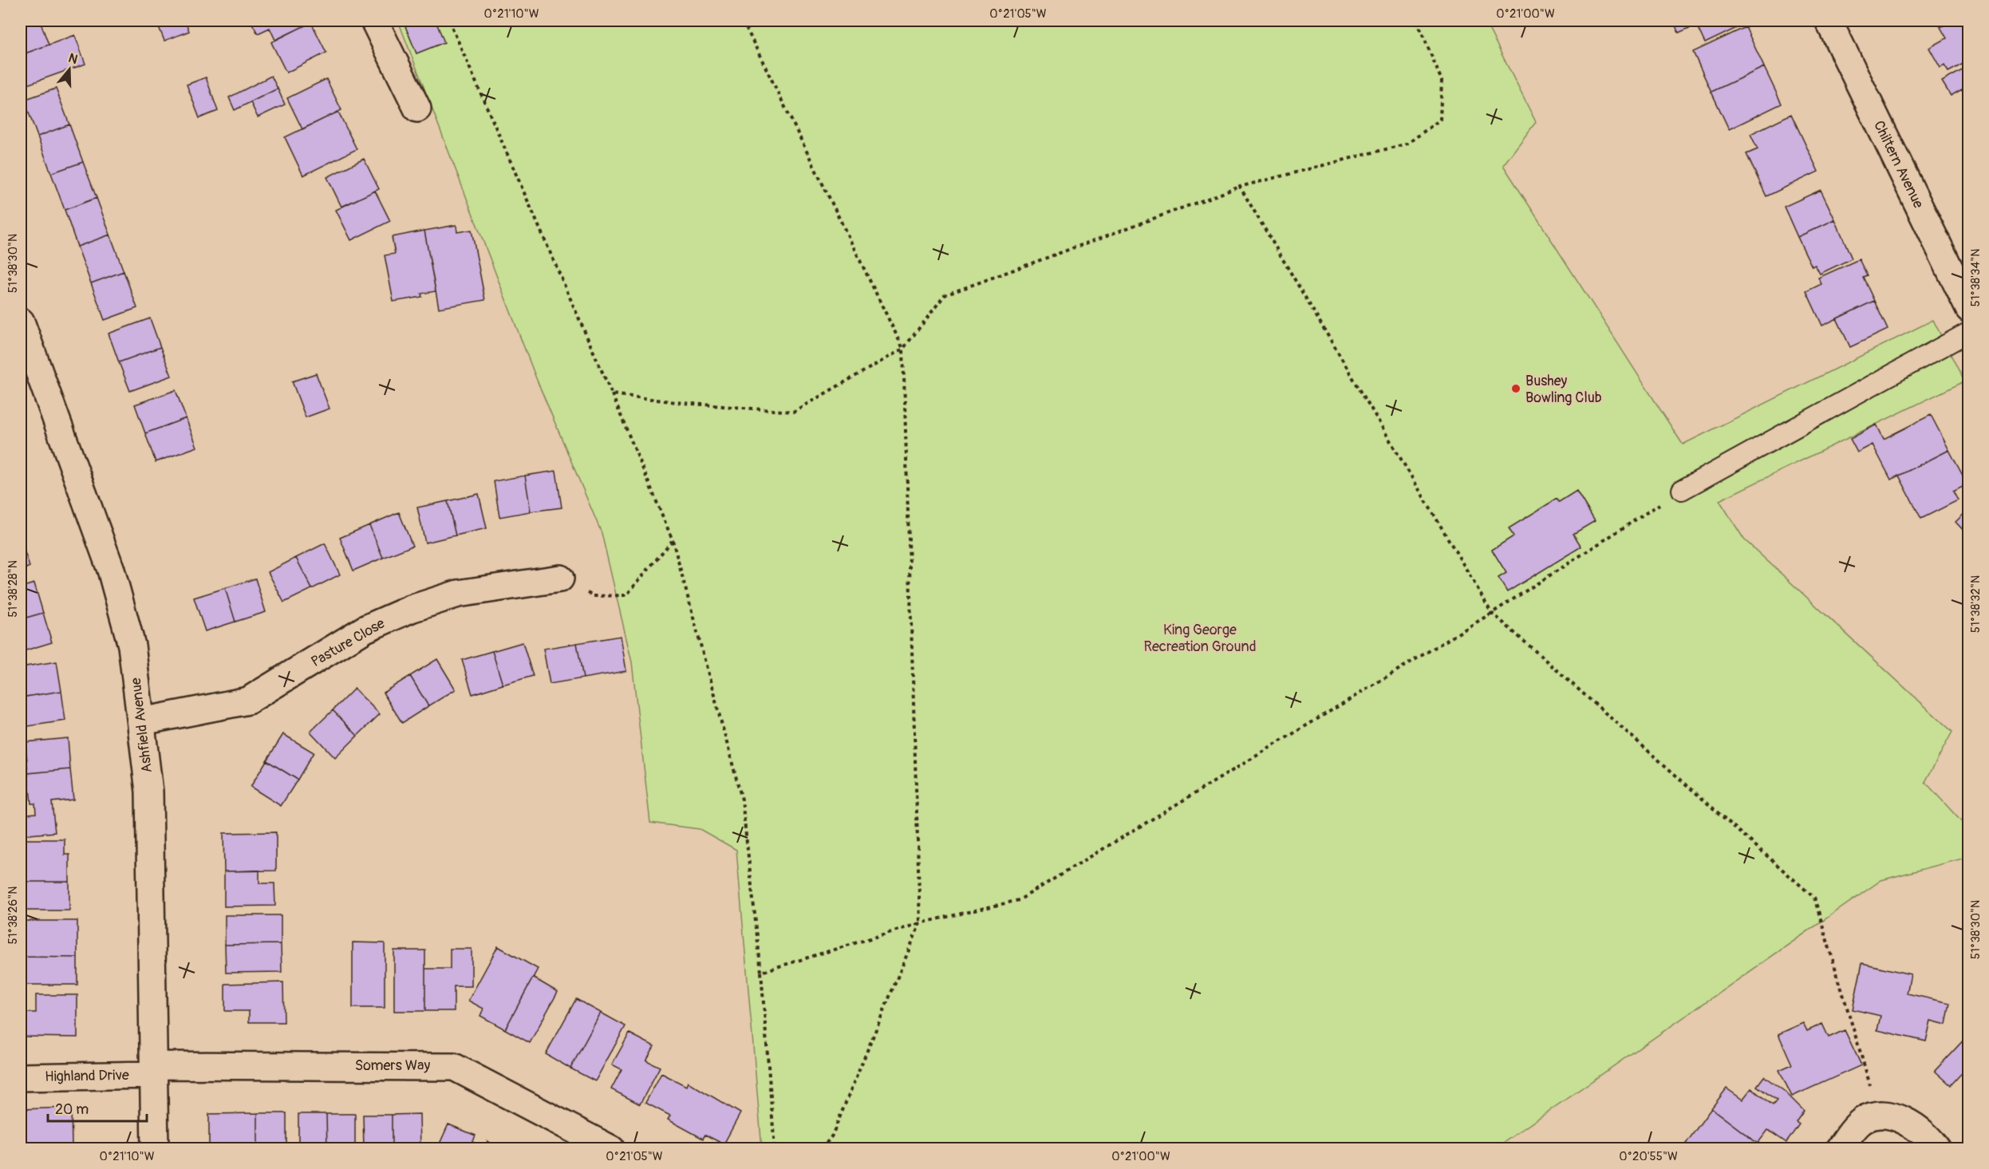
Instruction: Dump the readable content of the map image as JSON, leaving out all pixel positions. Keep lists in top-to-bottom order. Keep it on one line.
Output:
{"streets":{"street":["Chiltern Avenue","Pasture Close","Ashfield Avenue","Somers Way","Highland Drive"]},"crossings":[["Pasture Close","Ashfield Avenue"],["Ashfield Avenue","Somers Way"],["Ashfield Avenue","Highland Drive"],["Somers Way","Highland Drive"]],"parks":["King George Recreation Ground"],"places":["Bushey Bowling Club"],"scale_bar":"20 m","north":"top","coordinates":["0°21'10\"W","0°21'05\"W","0°21'00\"W","51°38'30\"N","51°38'34\"N","51°38'28\"N","51°38'32\"N","51°38'26\"N","0°20'55\"W"]}
